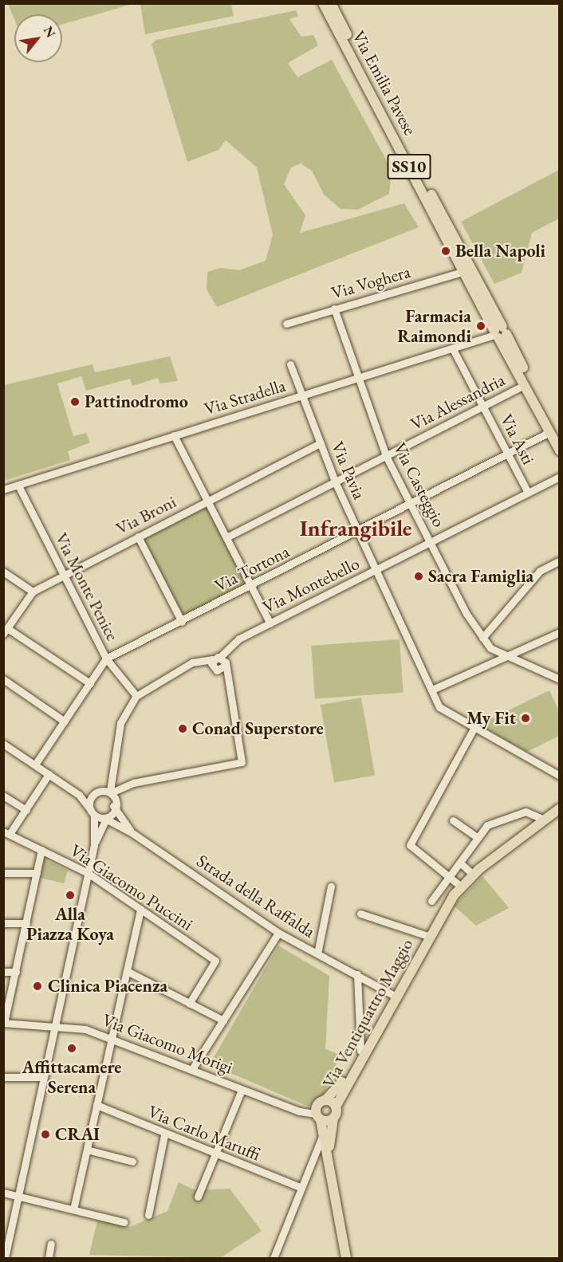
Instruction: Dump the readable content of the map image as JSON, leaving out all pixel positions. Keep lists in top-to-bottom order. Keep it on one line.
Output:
{"streets":{"main road":["Via Emilia Pavese","SS10","Via Ventiquattro Maggio"],"street":["Via Voghera","Via Stradella","Via Alessandria","Via Asti","Via Pavia","Via Casteggio","Via Broni","Via Tortona","Via Montebello","Via Monte Penice","Via Giacomo Puccini","Strada della Raffalda","Via Giacomo Morigi","Via Carlo Maruffi"]},"crossings":[["Via Emilia Pavese","Via Voghera"],["Via Emilia Pavese","Via Stradella"],["Via Emilia Pavese","Via Alessandria"],["Via Emilia Pavese","Via Tortona"],["Via Voghera","Via Casteggio"],["Via Stradella","Via Asti"],["Via Stradella","Via Pavia"],["Via Stradella","Via Casteggio"],["Via Stradella","Via Monte Penice"],["Via Alessandria","Via Asti"],["Via Alessandria","Via Pavia"],["Via Alessandria","Via Casteggio"],["Via Asti","Via Tortona"],["Via Asti","Via Montebello"],["Via Pavia","Via Broni"],["Via Pavia","Via Tortona"],["Via Pavia","Via Montebello"],["Via Casteggio","Via Tortona"],["Via Casteggio","Via Montebello"],["Via Broni","Via Monte Penice"],["Via Tortona","Via Monte Penice"],["Strada della Raffalda","Via Ventiquattro Maggio"],["Via Ventiquattro Maggio","Via Giacomo Morigi"]],"districts":["Infrangibile"],"places":["Bella Napoli","Farmacia Raimondi","Pattinodromo","Sacra Famiglia","My Fit","Conad Superstore","Alla Piazza Koya","Clinica Piacenza","Affittacamere Serena","CRAI"],"north":"top right"}
